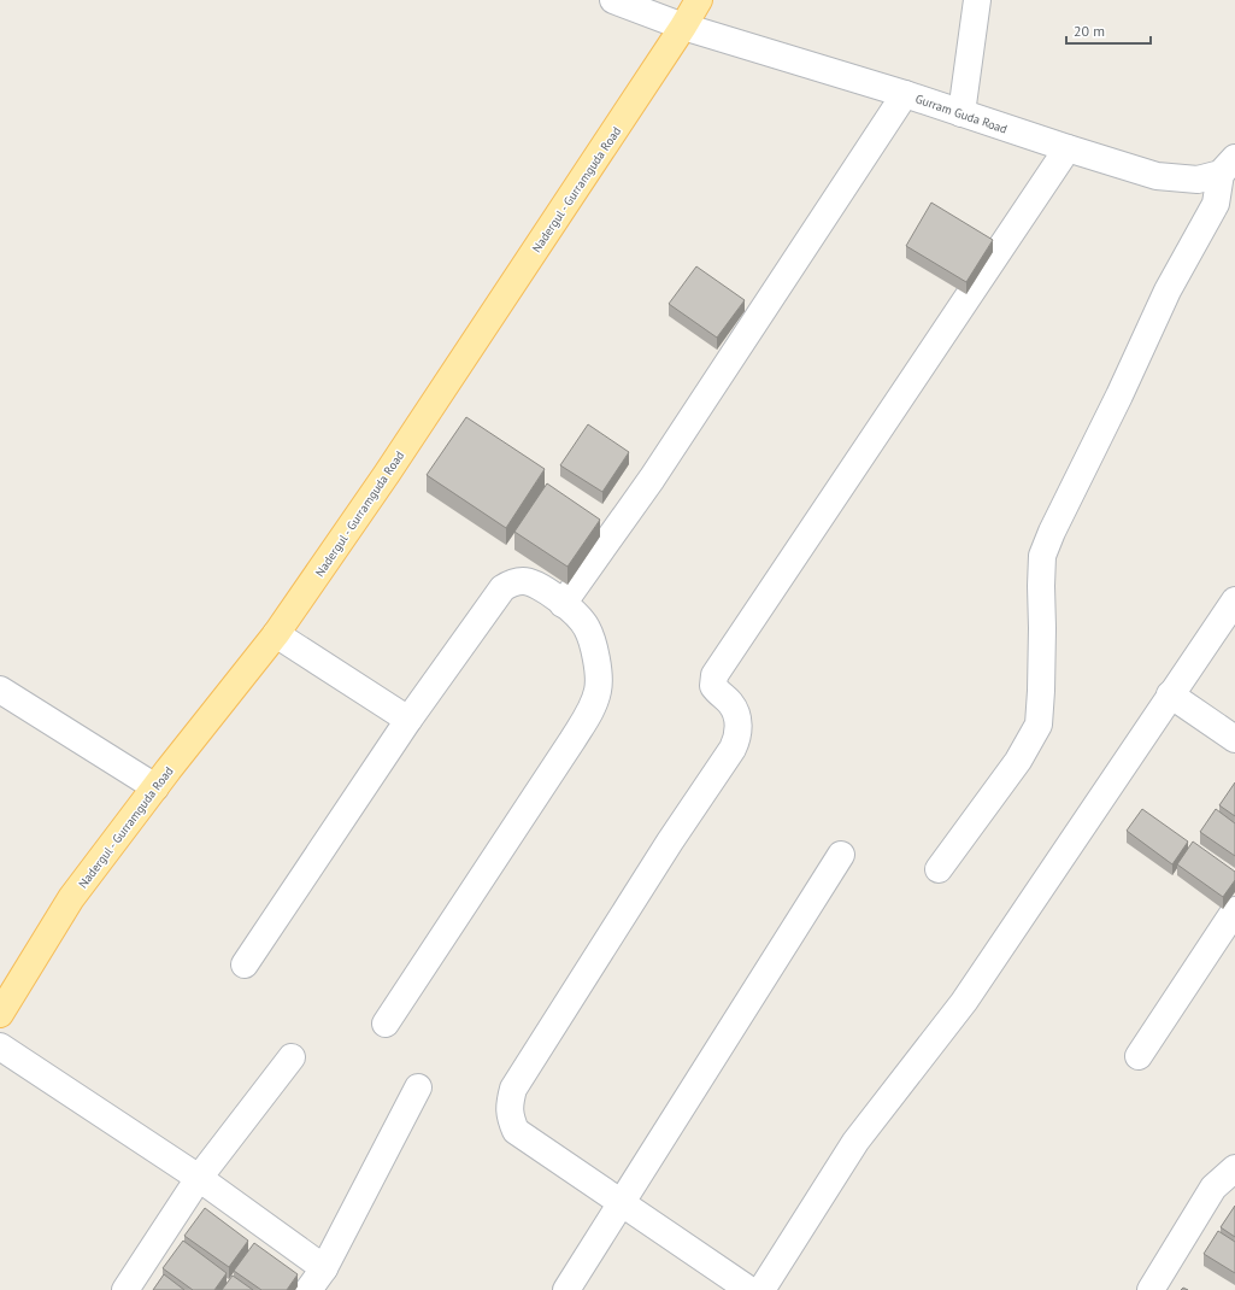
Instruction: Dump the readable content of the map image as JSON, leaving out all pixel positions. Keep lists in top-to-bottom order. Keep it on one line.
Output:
{"streets":{"main road":["Nadergul - Gurramguda Road"],"street":["Gurram Guda Road"]},"crossings":[["Gurram Guda Road","Nadergul - Gurramguda Road"]],"scale_bar":"20 m"}
